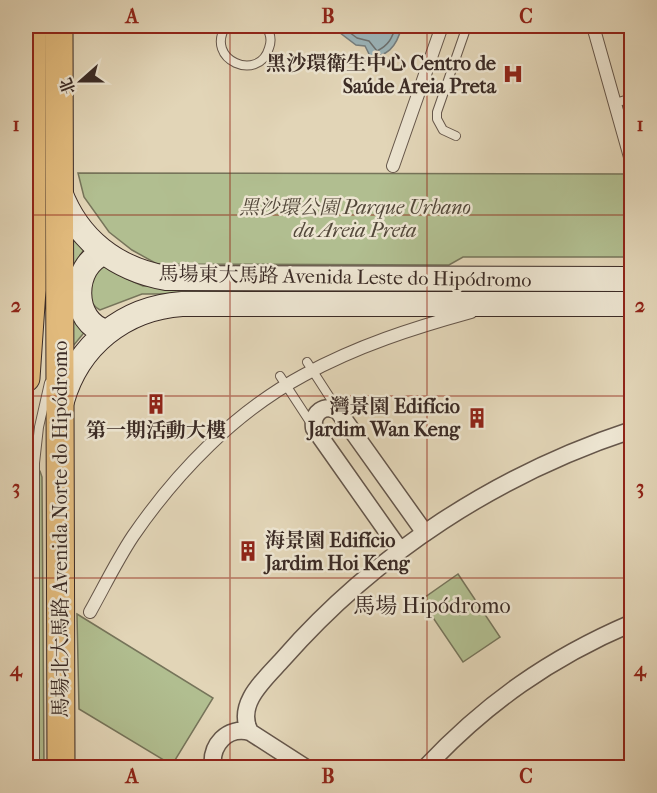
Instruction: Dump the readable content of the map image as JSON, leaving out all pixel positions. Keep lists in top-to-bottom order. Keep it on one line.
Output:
{"streets":{"main road":["馬場東大馬路 Avenida Leste do Hipódromo","馬場北大馬路 Avenida Norte do Hipódromo"]},"crossings":[["馬場東大馬路 Avenida Leste do Hipódromo","馬場北大馬路 Avenida Norte do Hipódromo"]],"districts":["馬場 Hipódromo"],"parks":["黑沙環公園 Parque Urbano da Areia Preta"],"places":{"hospital":["黑沙環衛生中心 Centro de Saúde Areia Preta"],"building":["第一期活動大樓","灣景園 Edifício Jardim Wan Keng","海景園 Edifício Jardim Hoi Keng"]},"north":"left","grid":{"columns":["A","B","C"],"rows":["1","2","3","4"]}}
